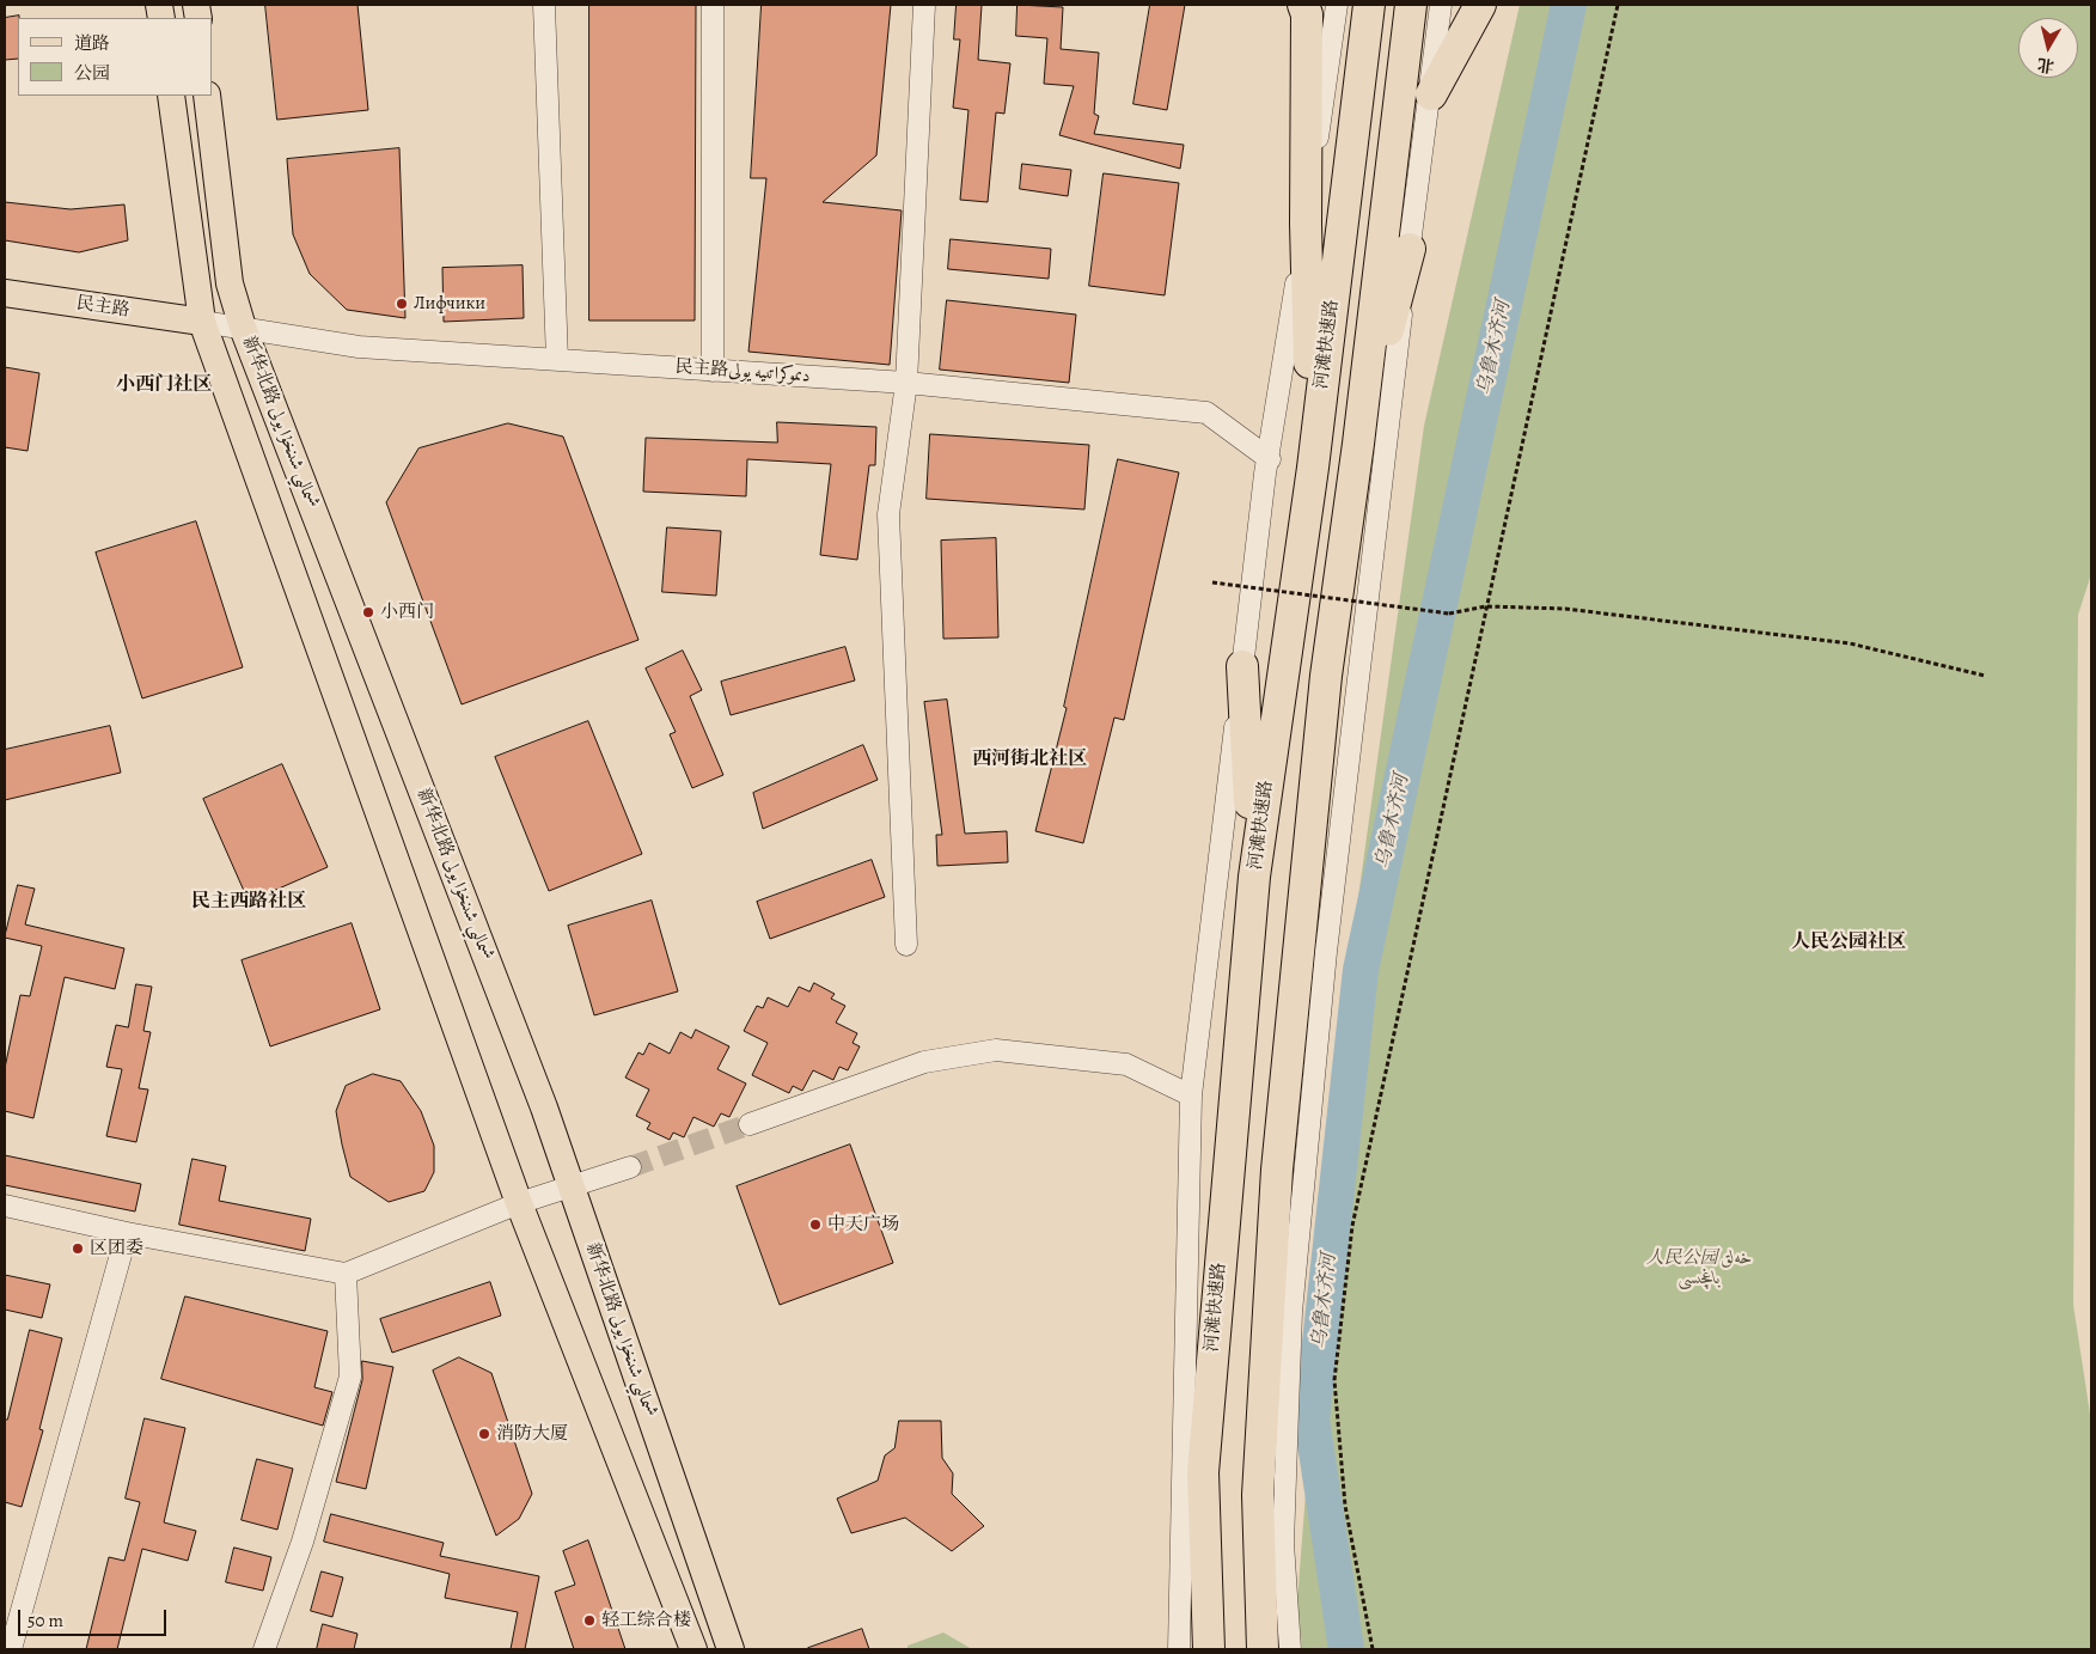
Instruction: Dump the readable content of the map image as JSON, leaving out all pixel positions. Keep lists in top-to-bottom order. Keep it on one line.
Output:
{"streets":{"highway":["河滩快速路"],"main road":["民主路","新华北路 شىمالىي شىنخۇا يولى"],"street":["民主路دىموكراتىيە يولى"]},"crossings":[["民主路","民主路دىموكراتىيە يولى"],["民主路","新华北路 شىمالىي شىنخۇا يولى"],["民主路دىموكراتىيە يولى","新华北路 شىمالىي شىنخۇا يولى"]],"districts":["小西门社区","西河街北社区","民主西路社区","人民公园社区"],"water":["乌鲁木齐河"],"parks":["人民公园 خەلق باغچىسى"],"places":["Лифчики","小西门","中天广场","区团委","消防大厦","轻工综合楼"],"legend":["道路","公园"],"scale_bar":"50 m","north":"bottom"}
